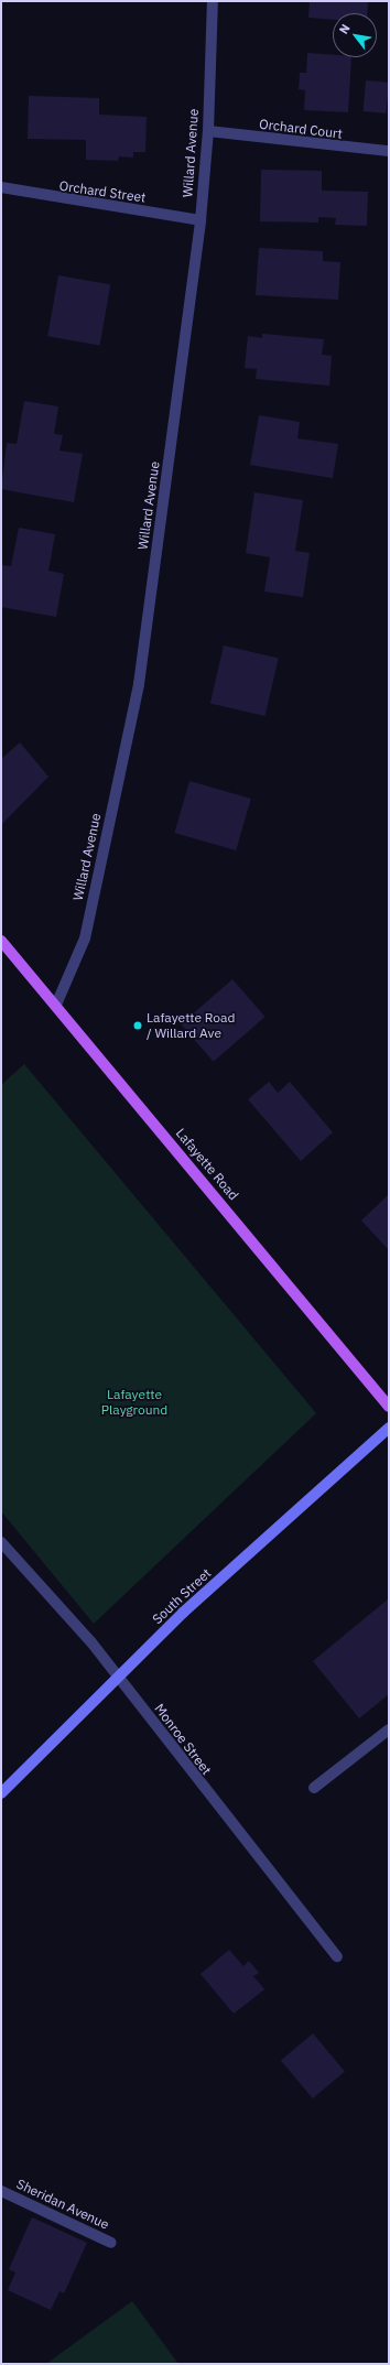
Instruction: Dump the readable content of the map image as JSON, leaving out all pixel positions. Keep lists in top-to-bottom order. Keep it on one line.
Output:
{"streets":{"main road":["Lafayette Road","South Street"],"street":["Orchard Court","Willard Avenue","Orchard Street","Monroe Street","Sheridan Avenue"]},"crossings":[["Orchard Court","Willard Avenue"],["Willard Avenue","Orchard Street"],["Willard Avenue","Lafayette Road"],["South Street","Monroe Street"]],"parks":["Lafayette Playground"],"places":["Lafayette Road / Willard Ave"],"north":"top left"}
